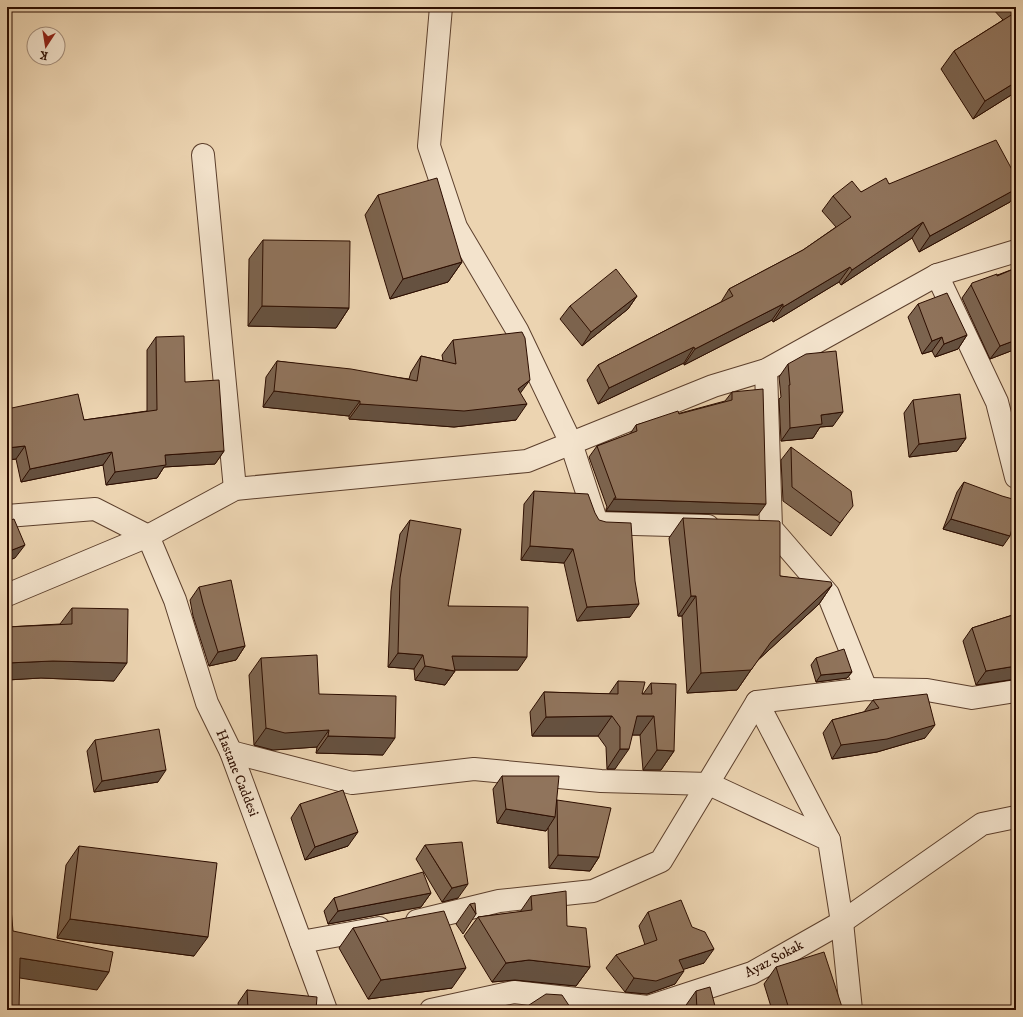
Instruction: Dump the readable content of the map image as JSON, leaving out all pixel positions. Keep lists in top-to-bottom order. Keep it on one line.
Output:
{"streets":{"street":["Hastane Caddesi","Ayaz Sokak"]},"north":"bottom"}
